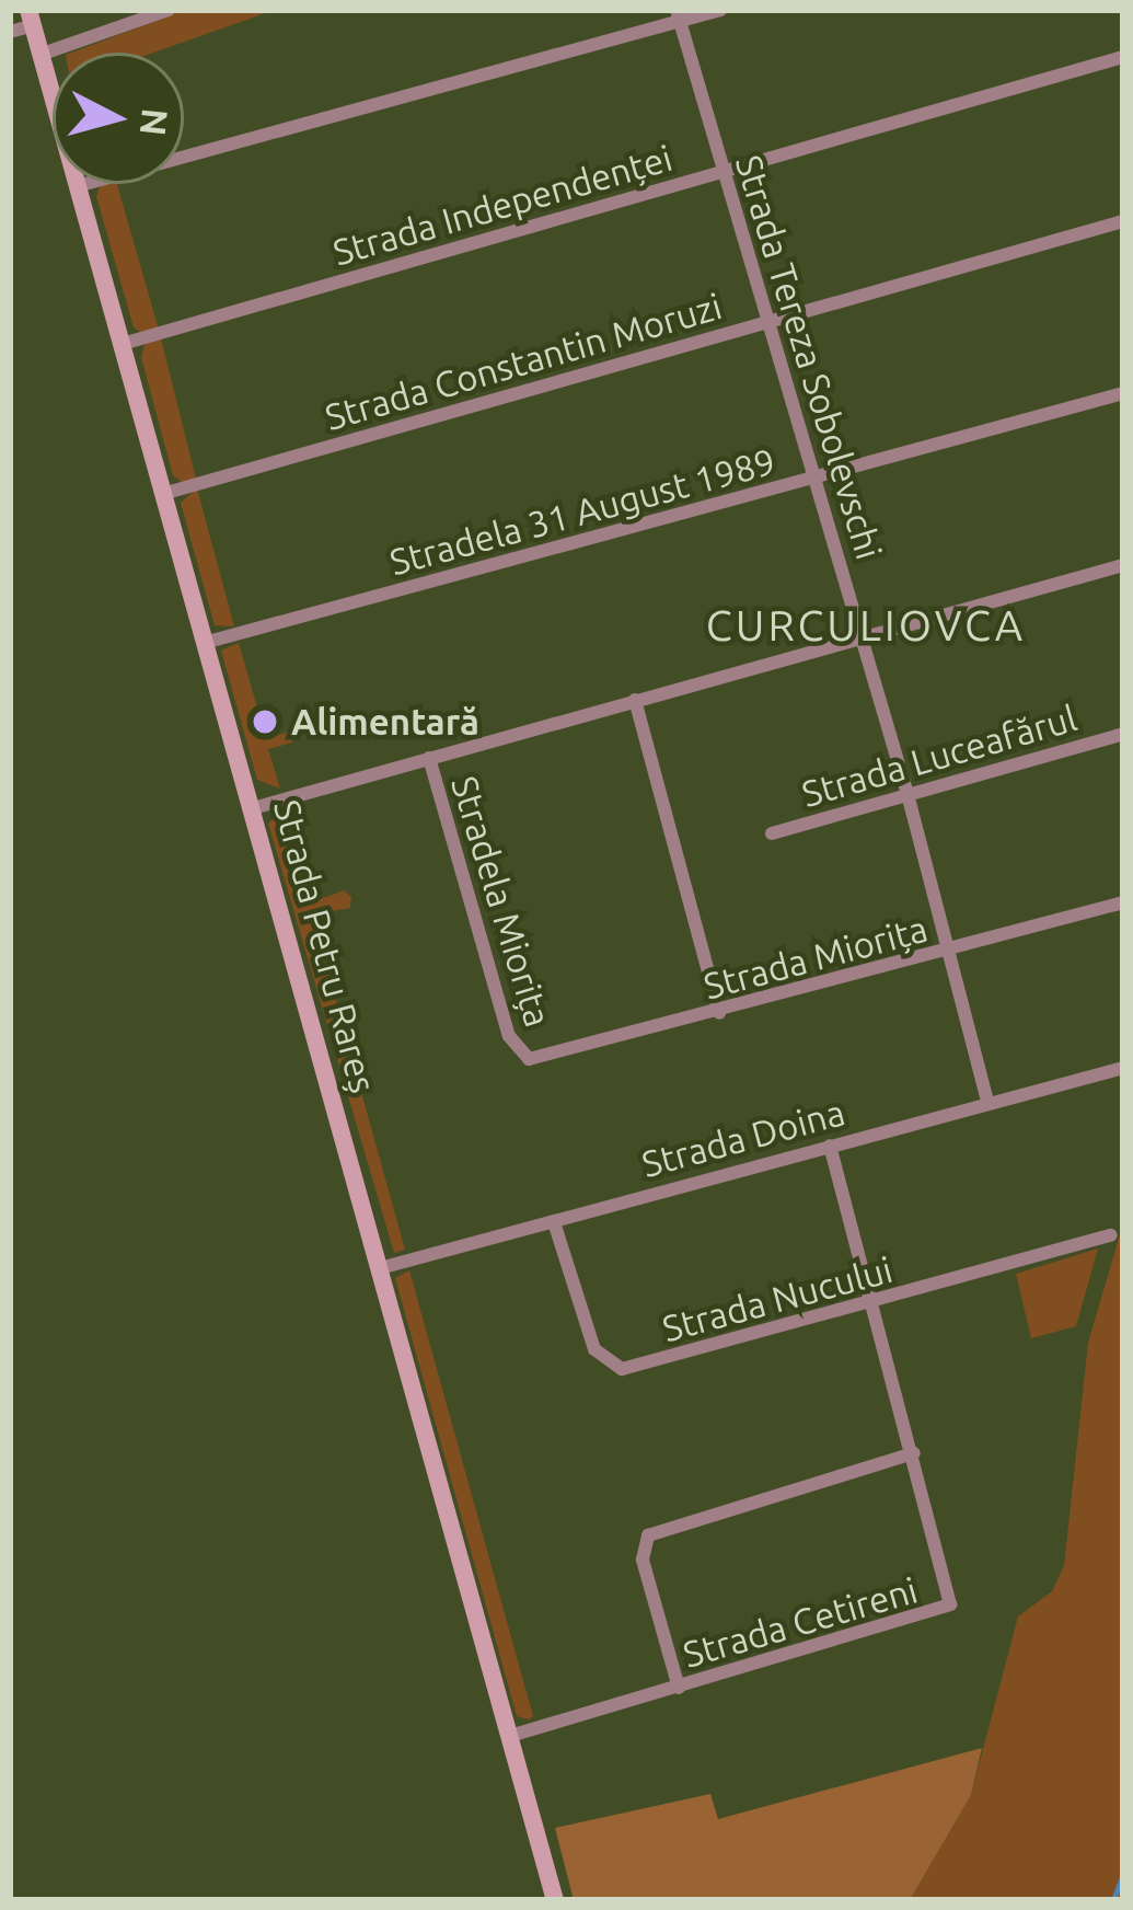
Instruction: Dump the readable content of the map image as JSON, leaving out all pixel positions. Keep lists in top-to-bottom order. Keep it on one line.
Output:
{"streets":{"main road":["Strada Petru Rareș"],"street":["Strada Independenței","Strada Tereza Sobolevschi","Strada Constantin Moruzi","Stradela 31 August 1989","Strada Luceafărul","Stradela Miorița","Strada Miorița","Strada Doina","Strada Nucului","Strada Cetireni"]},"crossings":[["Strada Independenței","Strada Tereza Sobolevschi"],["Strada Independenței","Strada Petru Rareș"],["Strada Tereza Sobolevschi","Strada Constantin Moruzi"],["Strada Tereza Sobolevschi","Stradela 31 August 1989"],["Strada Tereza Sobolevschi","Strada Luceafărul"],["Strada Tereza Sobolevschi","Strada Miorița"],["Strada Tereza Sobolevschi","Strada Doina"],["Strada Constantin Moruzi","Strada Petru Rareș"],["Stradela 31 August 1989","Strada Petru Rareș"],["Stradela Miorița","Strada Miorița"],["Strada Petru Rareș","Strada Doina"],["Strada Petru Rareș","Strada Cetireni"],["Strada Doina","Strada Nucului"],["Strada Doina","Strada Cetireni"],["Strada Nucului","Strada Cetireni"]],"districts":["CURCULIOVCA"],"places":["Alimentară"],"north":"right"}
